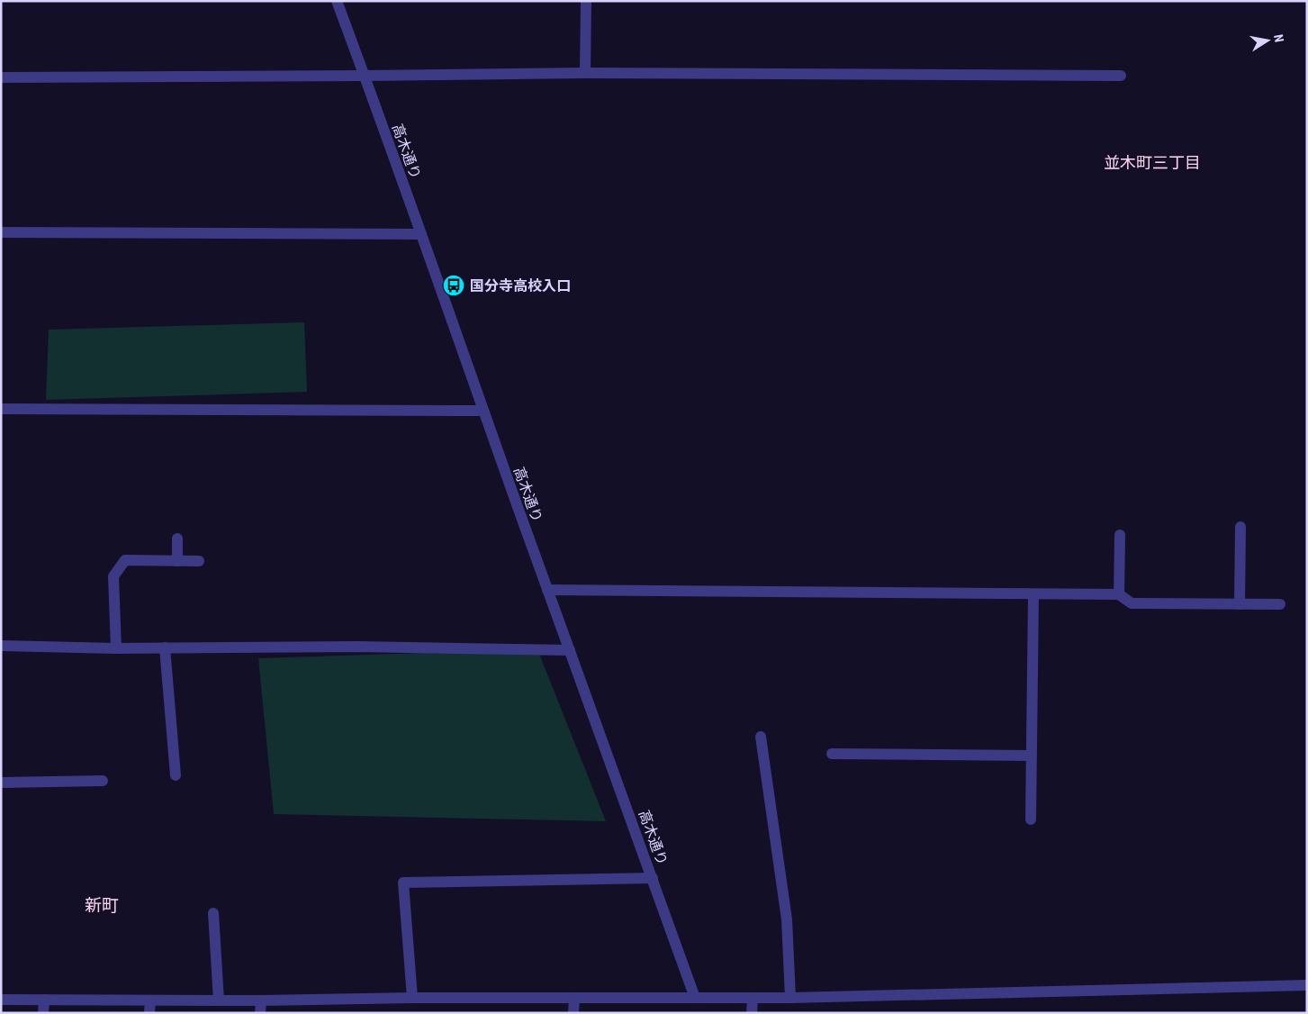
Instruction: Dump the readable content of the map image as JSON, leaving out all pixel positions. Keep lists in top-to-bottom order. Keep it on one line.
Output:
{"streets":{"street":["高木通り"]},"districts":["並木町三丁目","新町"],"places":{"bus stop":["国分寺高校入口"]},"north":"right"}
